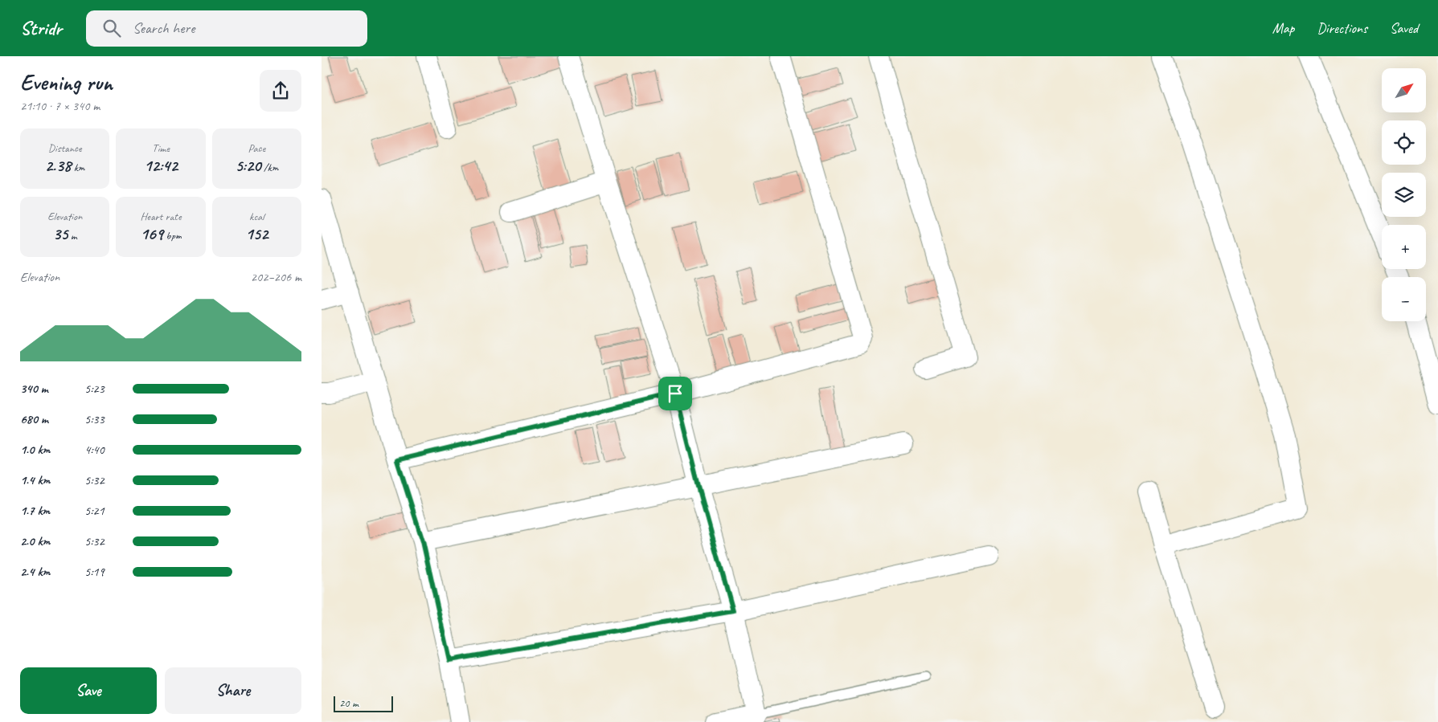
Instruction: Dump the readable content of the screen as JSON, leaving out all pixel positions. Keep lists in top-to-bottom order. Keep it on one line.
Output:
{"scale_bar":"20 m","north":"top right","page":{"header":"Stridr","search":"Search here","nav":["Map","Directions","Saved"],"heading":["Evening run","21:10 · 7 × 340 m"],"map_buttons":["+","−"],"stats":[["Distance","2.38 km"],["Time","12:42"],["Pace","5:20 /km"],["Elevation","35 m"],["Heart rate","169 bpm"],["kcal","152"]],"chart":["Elevation","202–206 m"],"list":[{"name":"340 m","note":"5:23"},{"name":"680 m","note":"5:33"},{"name":"1.0 km","note":"4:40"},{"name":"1.4 km","note":"5:32"},{"name":"1.7 km","note":"5:21"},{"name":"2.0 km","note":"5:32"},{"name":"2.4 km","note":"5:19"}],"buttons":["Save","Share"],"scale":"20 m"}}
